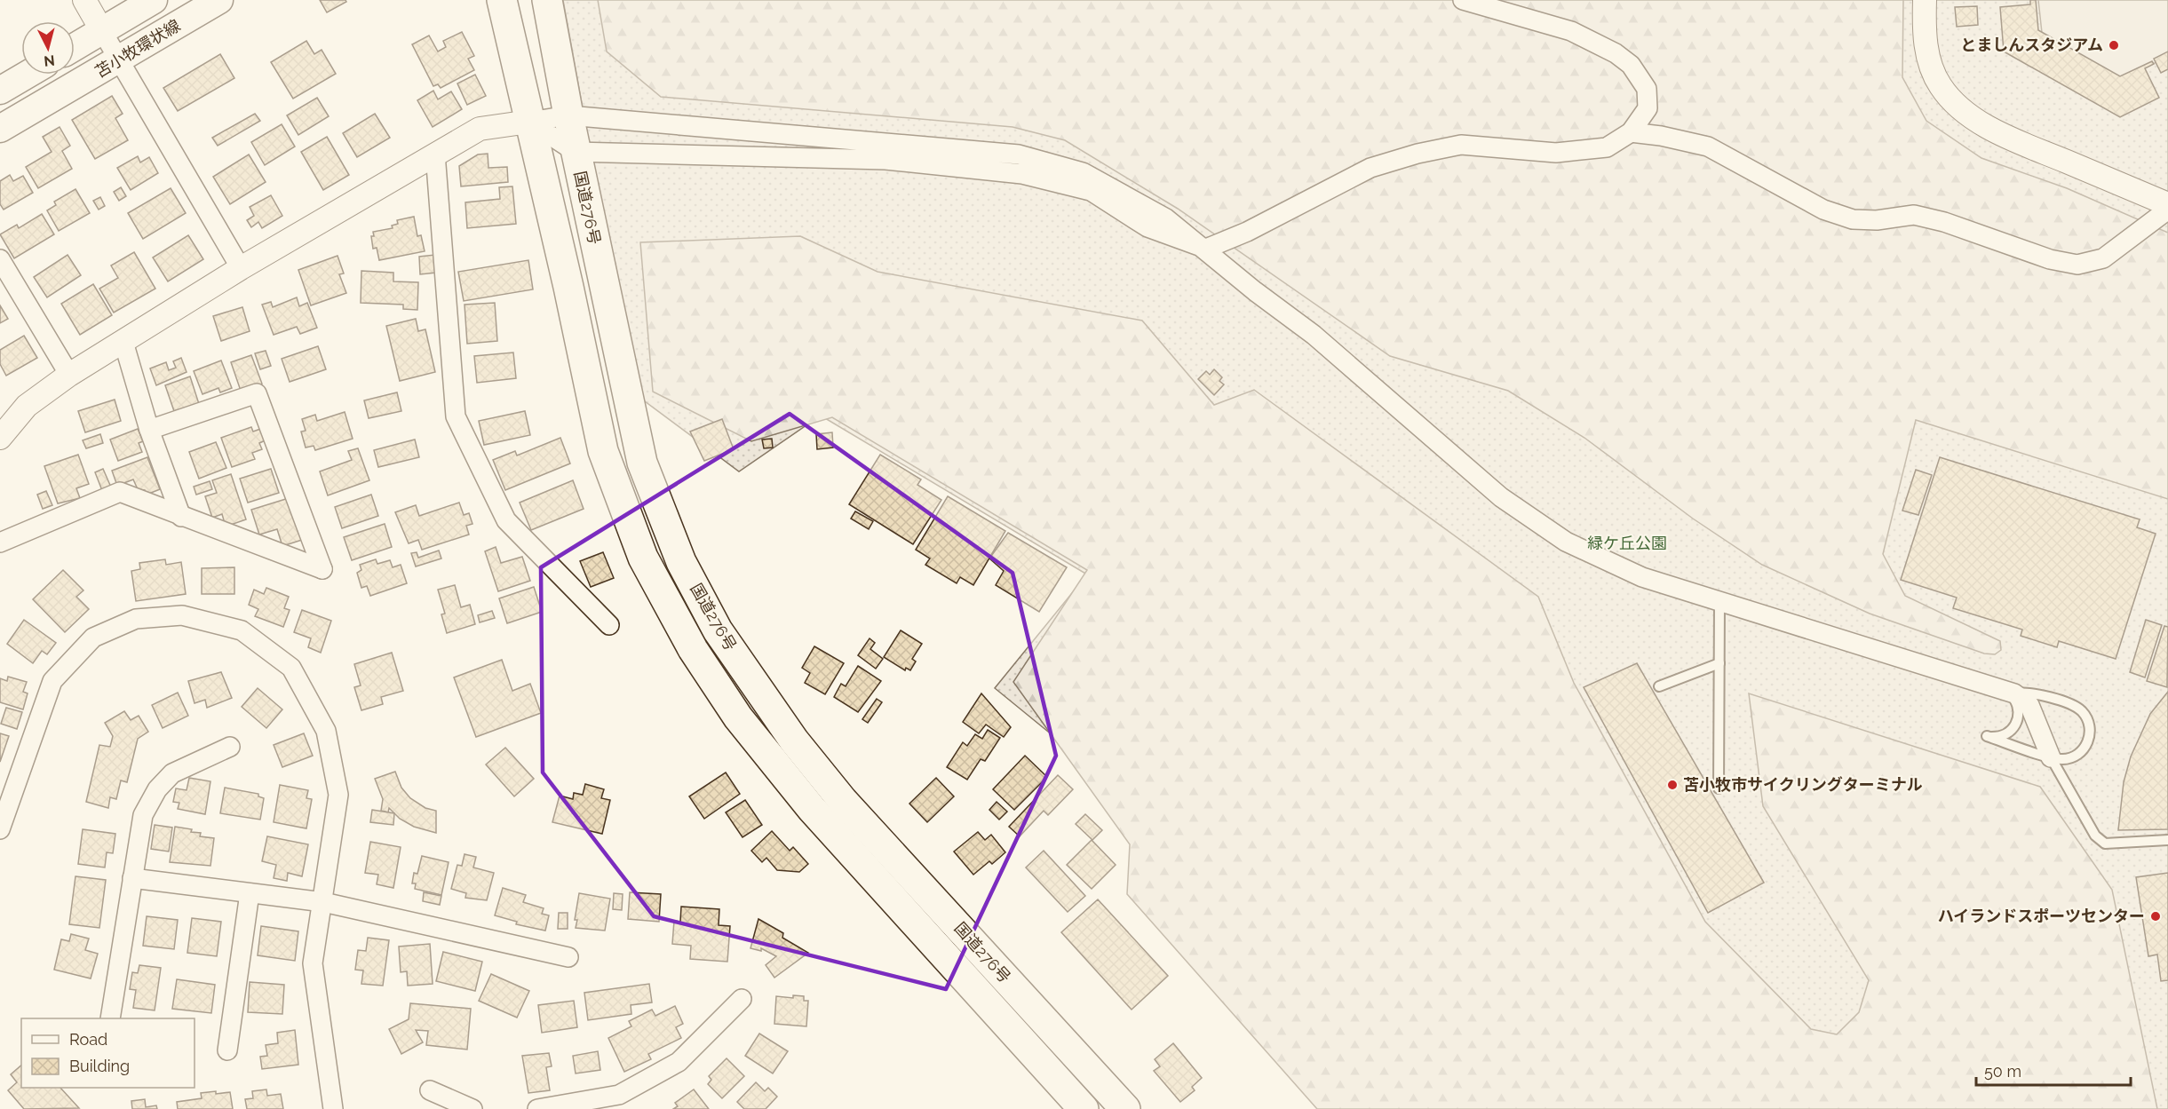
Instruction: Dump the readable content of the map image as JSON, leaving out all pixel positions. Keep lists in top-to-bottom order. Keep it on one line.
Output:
{"streets":{"highway":["国道276号"],"main road":["苫小牧環状線"]},"parks":["緑ケ丘公園"],"places":["とましんスタジアム","苫小牧市サイクリングターミナル","ハイランドスポーツセンター"],"legend":["Road","Building"],"scale_bar":"50 m","north":"bottom"}
